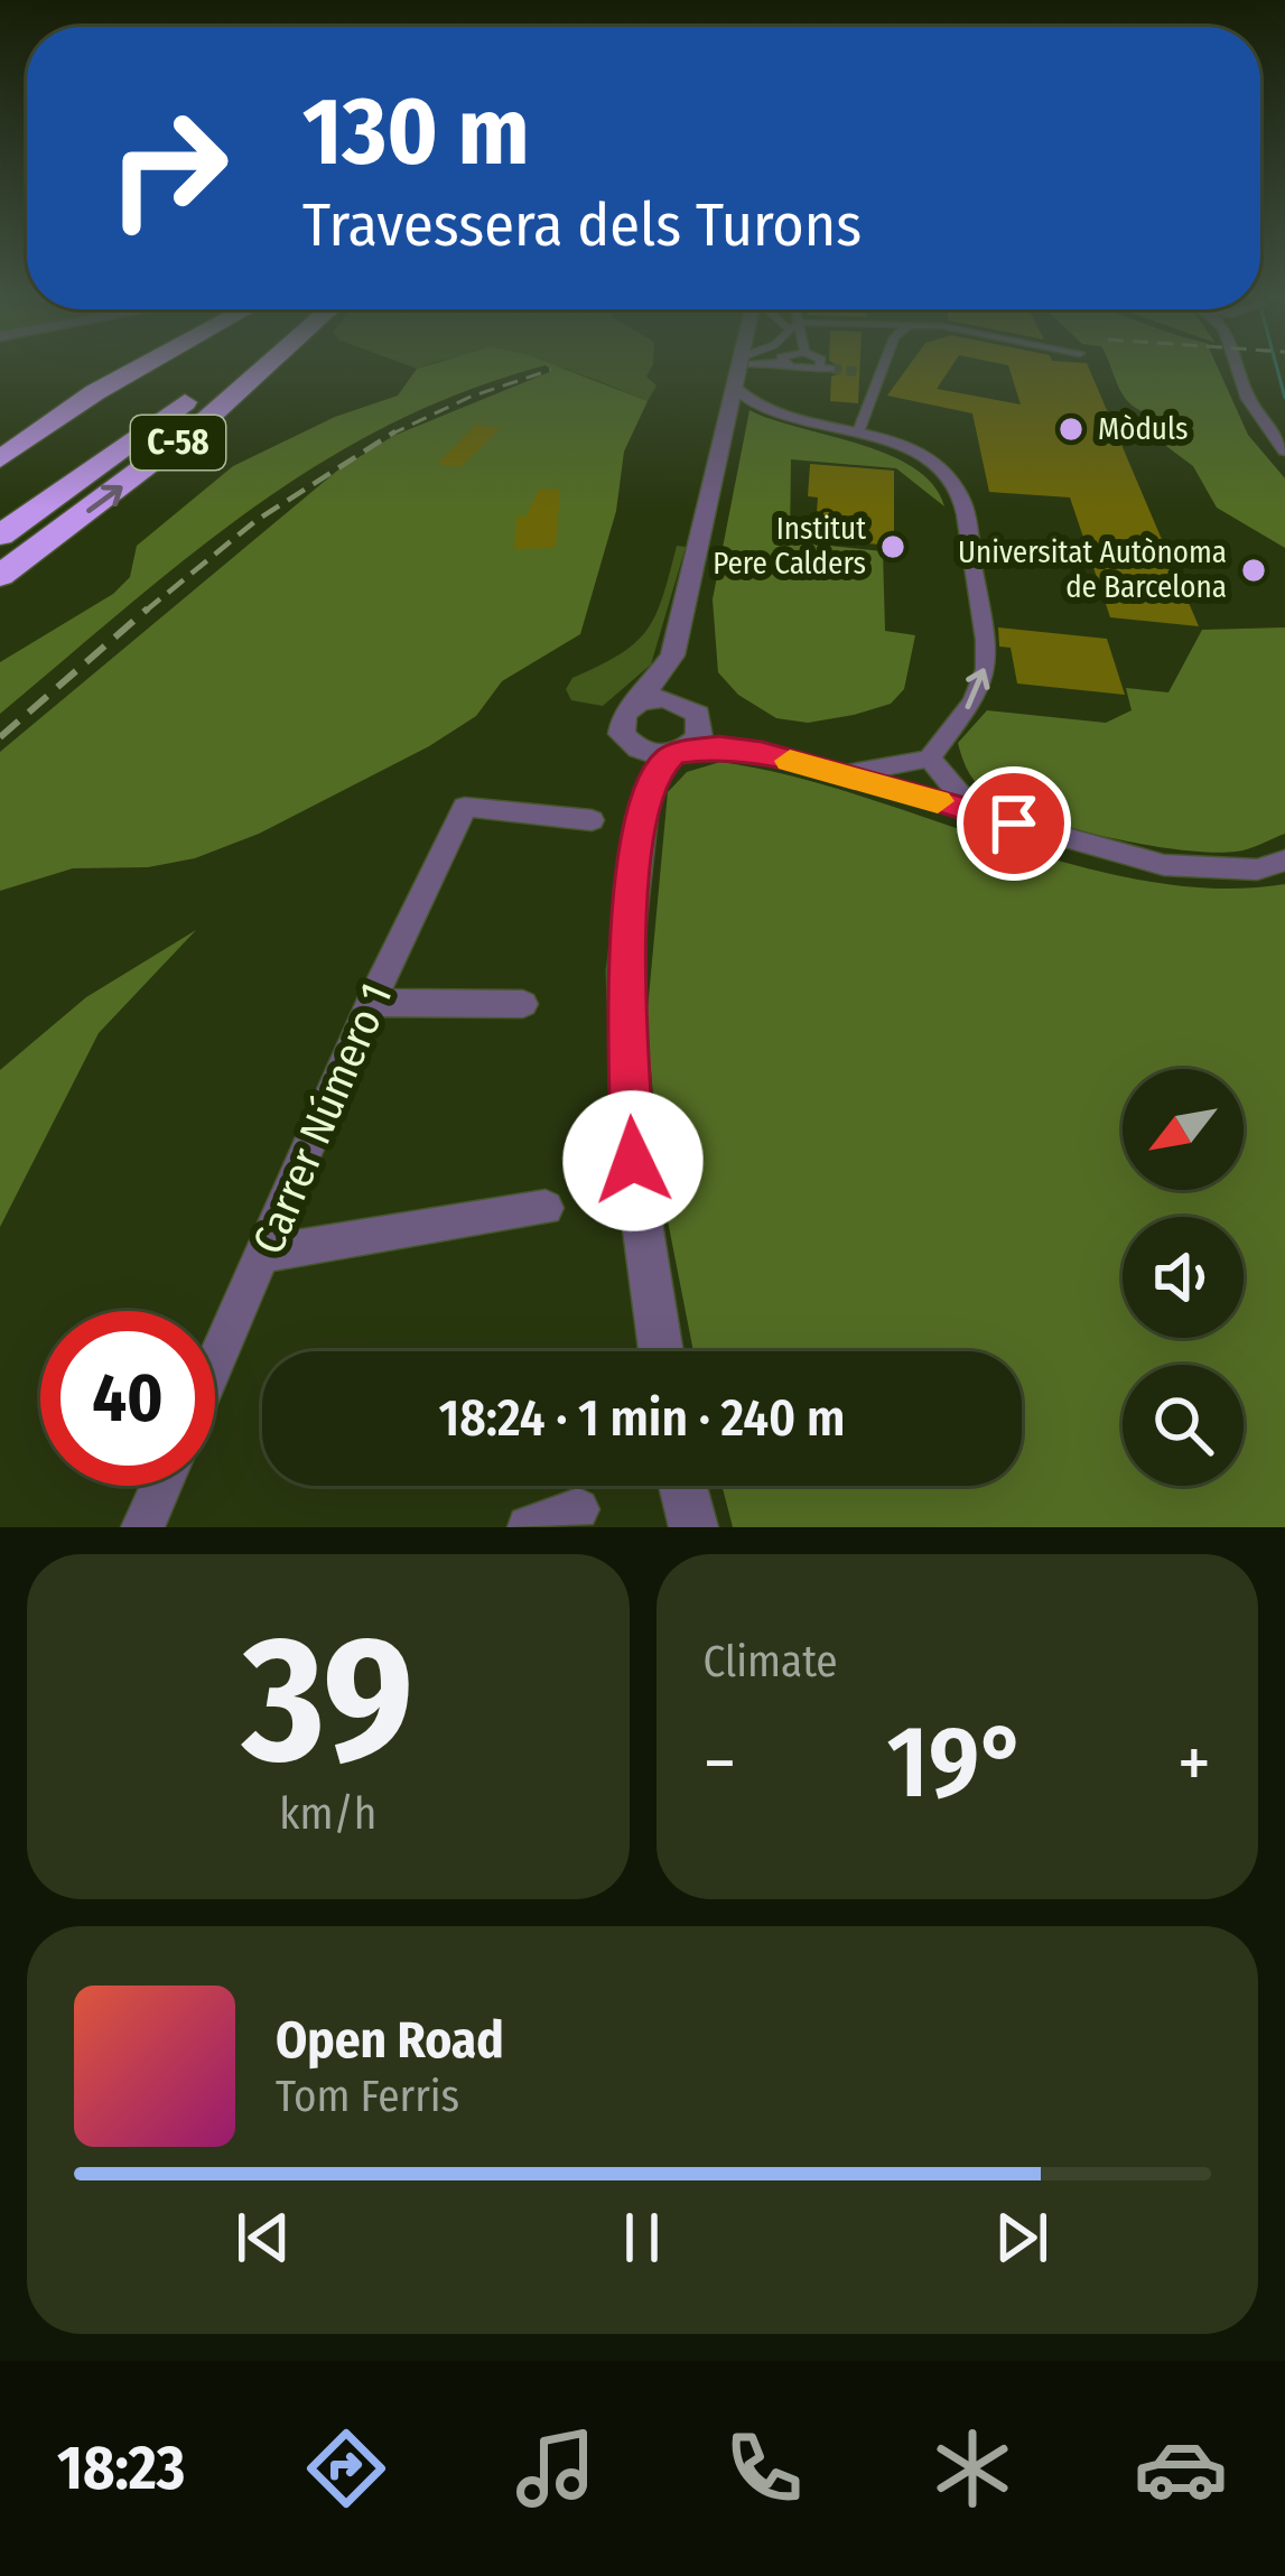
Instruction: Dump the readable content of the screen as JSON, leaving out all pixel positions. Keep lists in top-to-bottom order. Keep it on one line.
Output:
{"streets":{"highway":["C-58"],"street":["Carrer Número 1"]},"places":["Mòduls","Institut Pere Calders","Universitat Autònoma de Barcelona"],"north":"bottom left","page":{"turn":["130 m","Travessera dels Turons"],"limit":"40","trip":"18:24 · 1 min · 240 m","tile":[["39","km/h"],"Climate"],"heat":["−","19°","+"],"song":["Open Road","Tom Ferris"],"tabs":"18:23"}}
